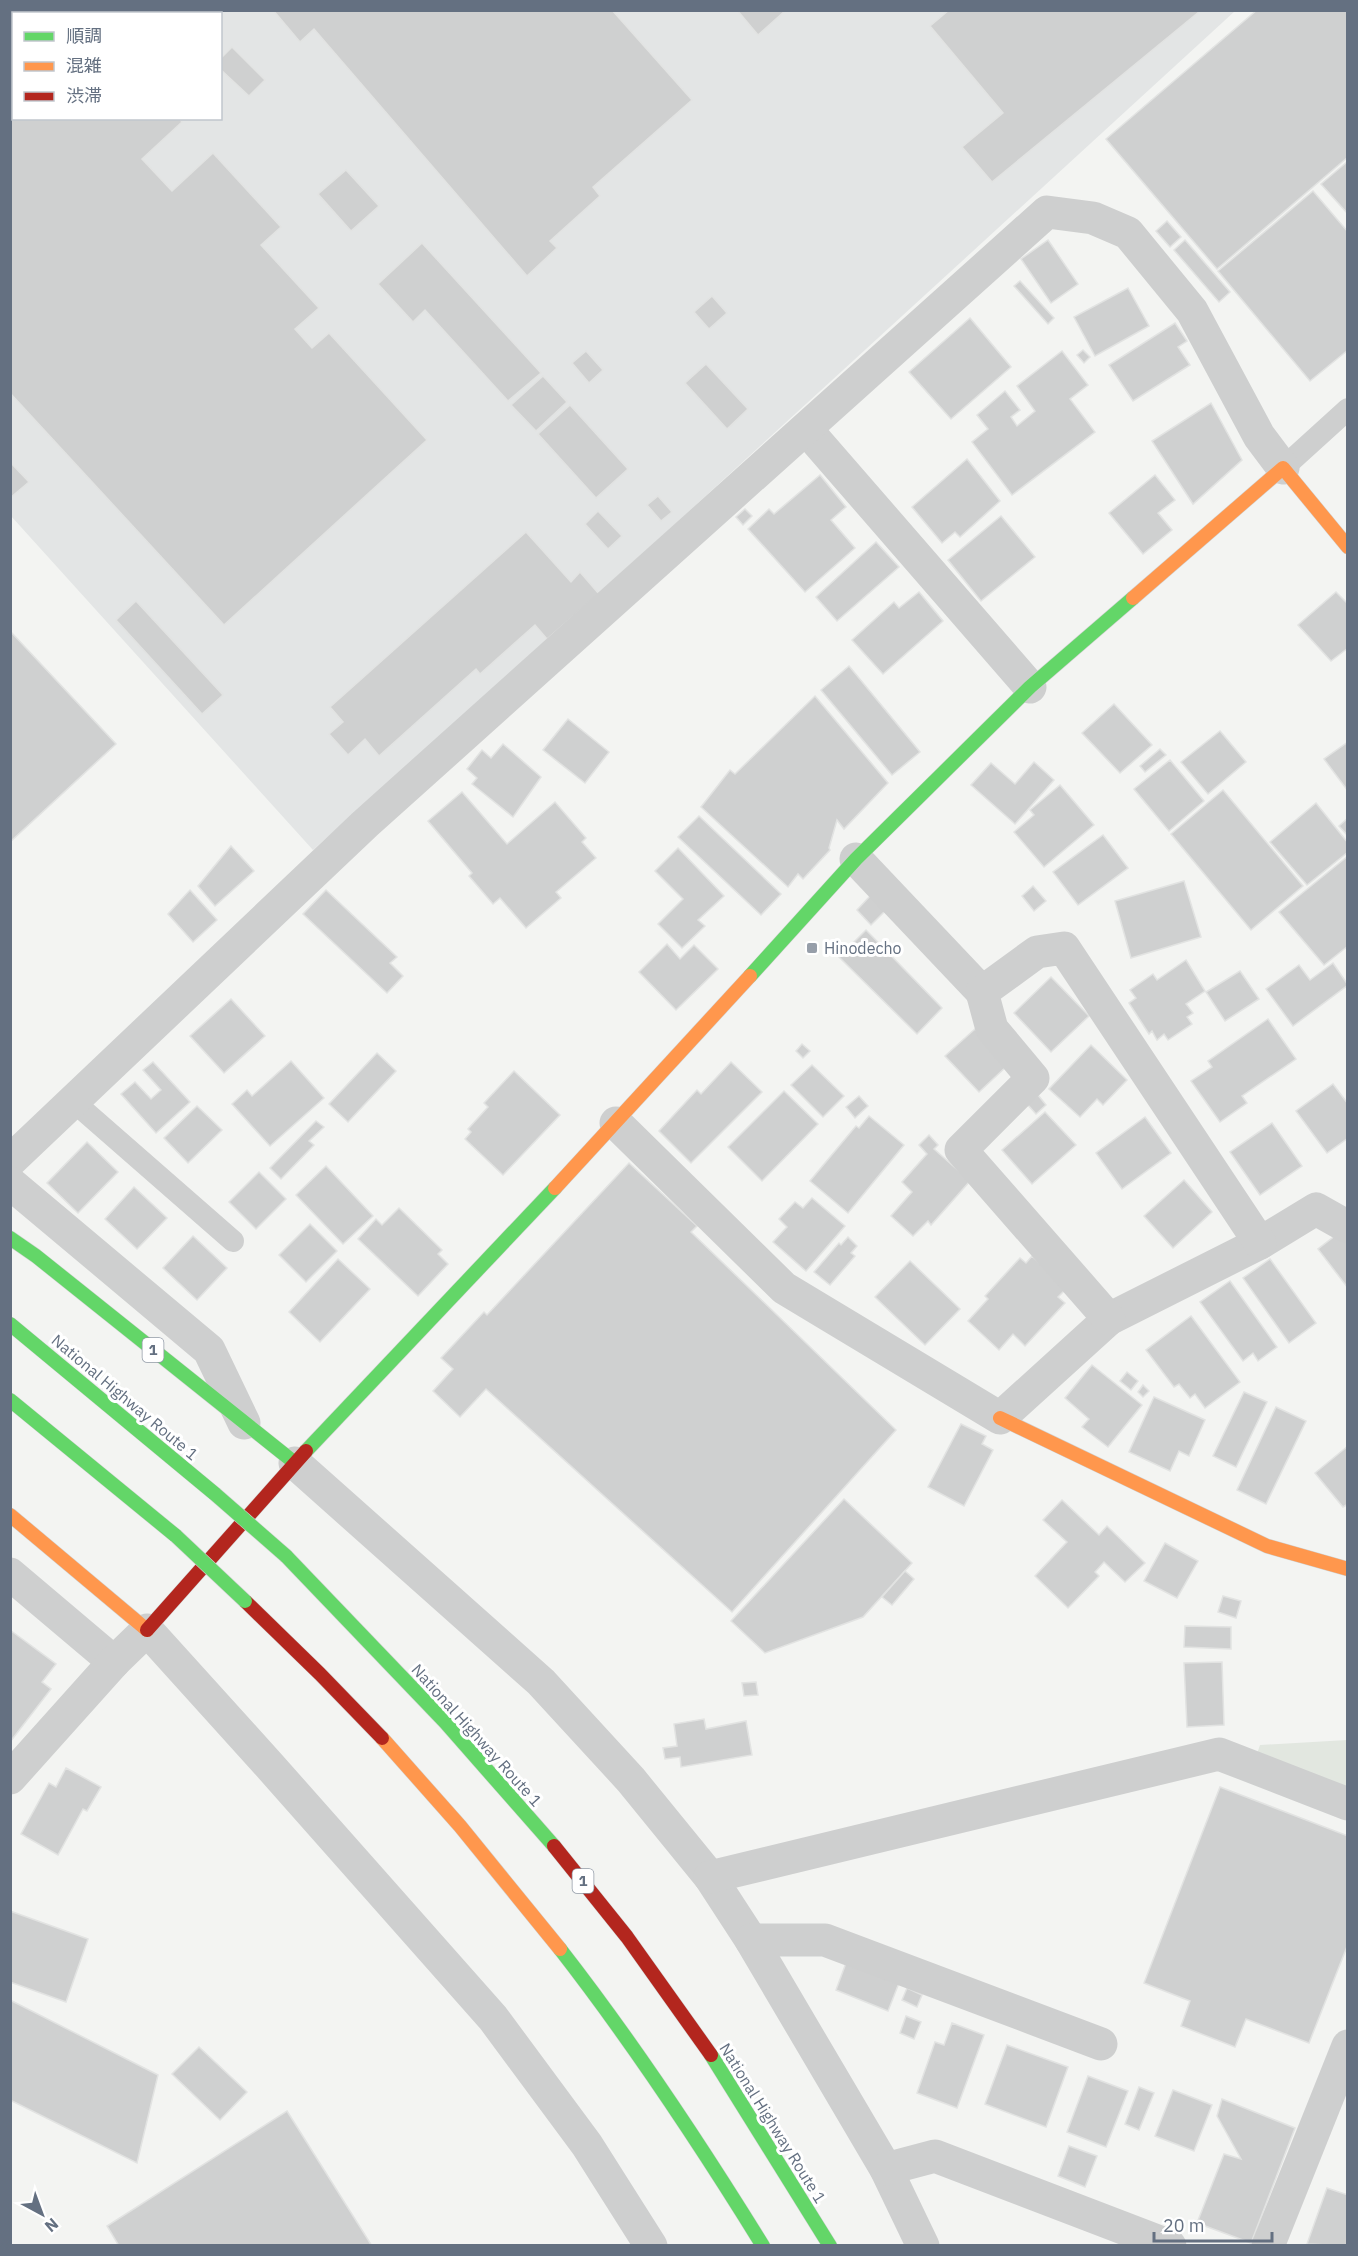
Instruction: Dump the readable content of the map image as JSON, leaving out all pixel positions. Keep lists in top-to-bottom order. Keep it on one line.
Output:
{"streets":{"main road":["1","National Highway Route 1"]},"places":{"transit":["Hinodecho"]},"legend":["順調","混雑","渋滞"],"scale_bar":"20 m","north":"bottom right"}
